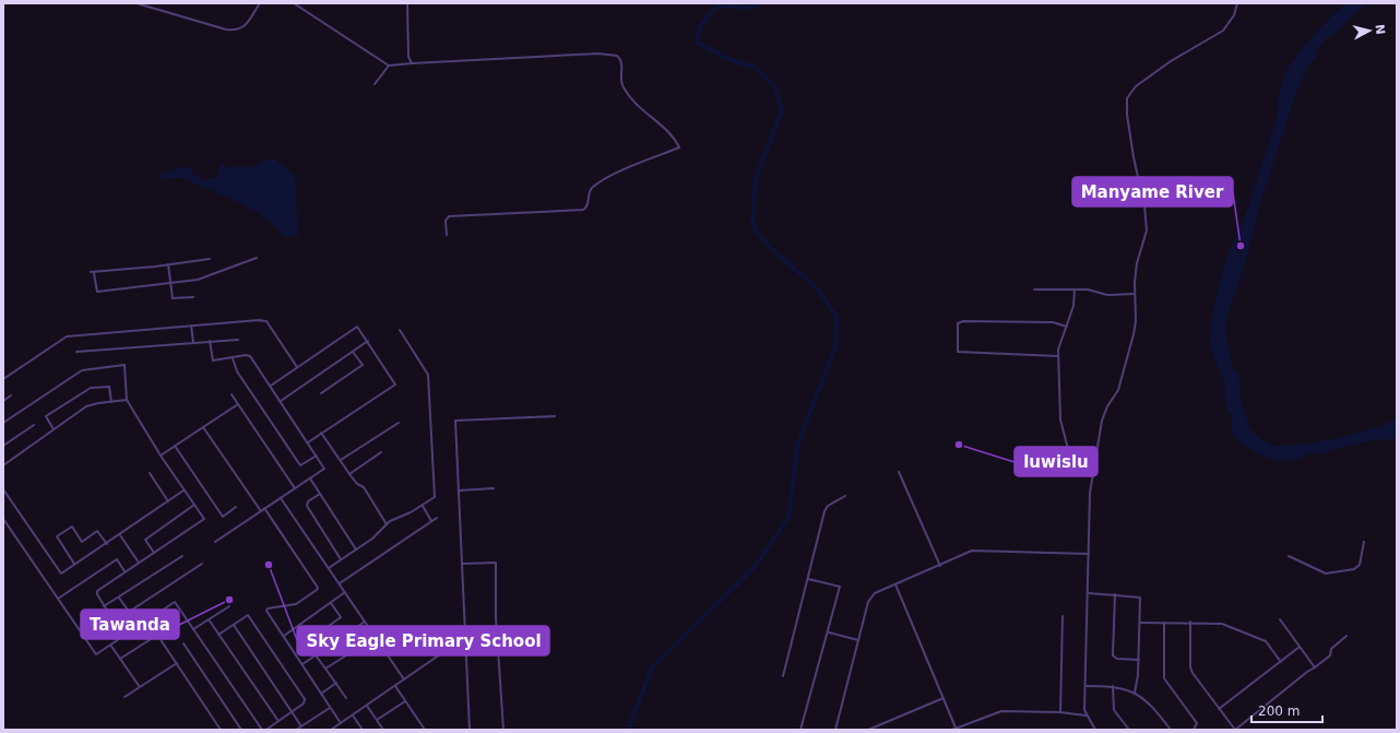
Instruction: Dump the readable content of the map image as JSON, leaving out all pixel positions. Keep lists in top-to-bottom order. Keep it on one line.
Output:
{"places":["Manyame River","luwislu","Sky Eagle Primary School","Tawanda"],"scale_bar":"200 m","north":"right"}
